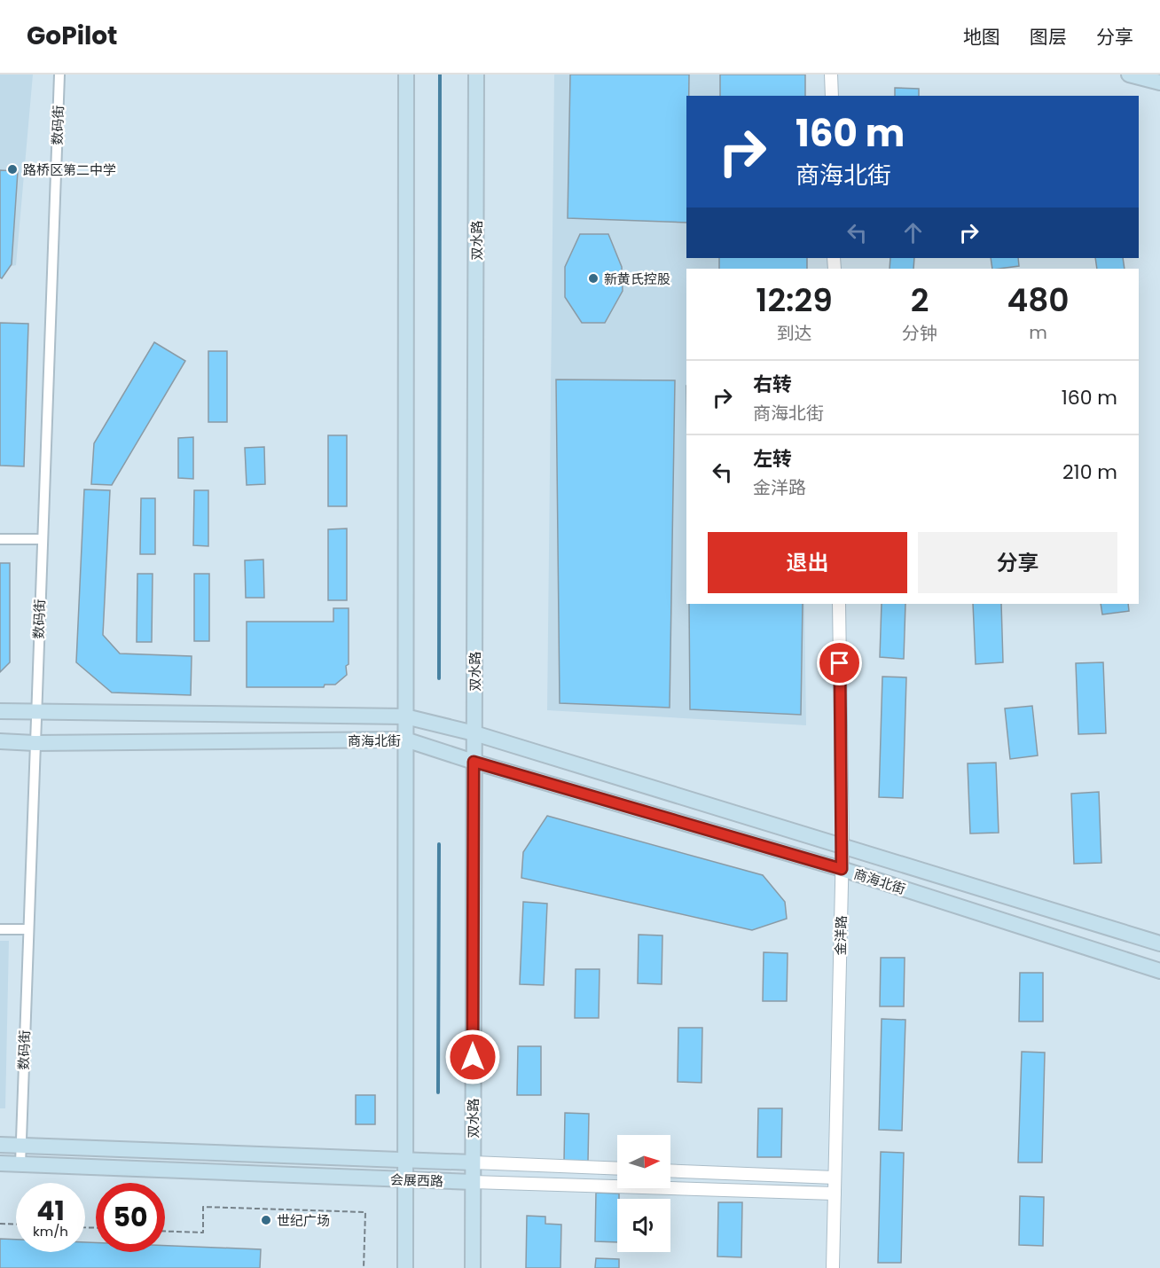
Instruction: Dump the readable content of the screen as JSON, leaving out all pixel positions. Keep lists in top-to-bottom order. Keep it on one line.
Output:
{"streets":{"main road":["双水路","商海北街","会展西路"],"street":["数码街","金洋路"]},"crossings":[["数码街","商海北街"],["数码街","会展西路"],["双水路","商海北街"],["双水路","会展西路"],["商海北街","金洋路"],["金洋路","会展西路"]],"places":["路桥区第二中学","新黄氏控股","世纪广场"],"north":"right","page":{"header":"GoPilot","nav":["地图","图层","分享"],"turn":["160 m","商海北街"],"eta":["12:29","到达","2","分钟","480","m"],"list":[{"name":"右转","note":"商海北街","value":"160 m"},{"name":"左转","note":"金洋路","value":"210 m"}],"buttons":["退出","分享"],"speed":"41 km/h","limit":"50"}}
